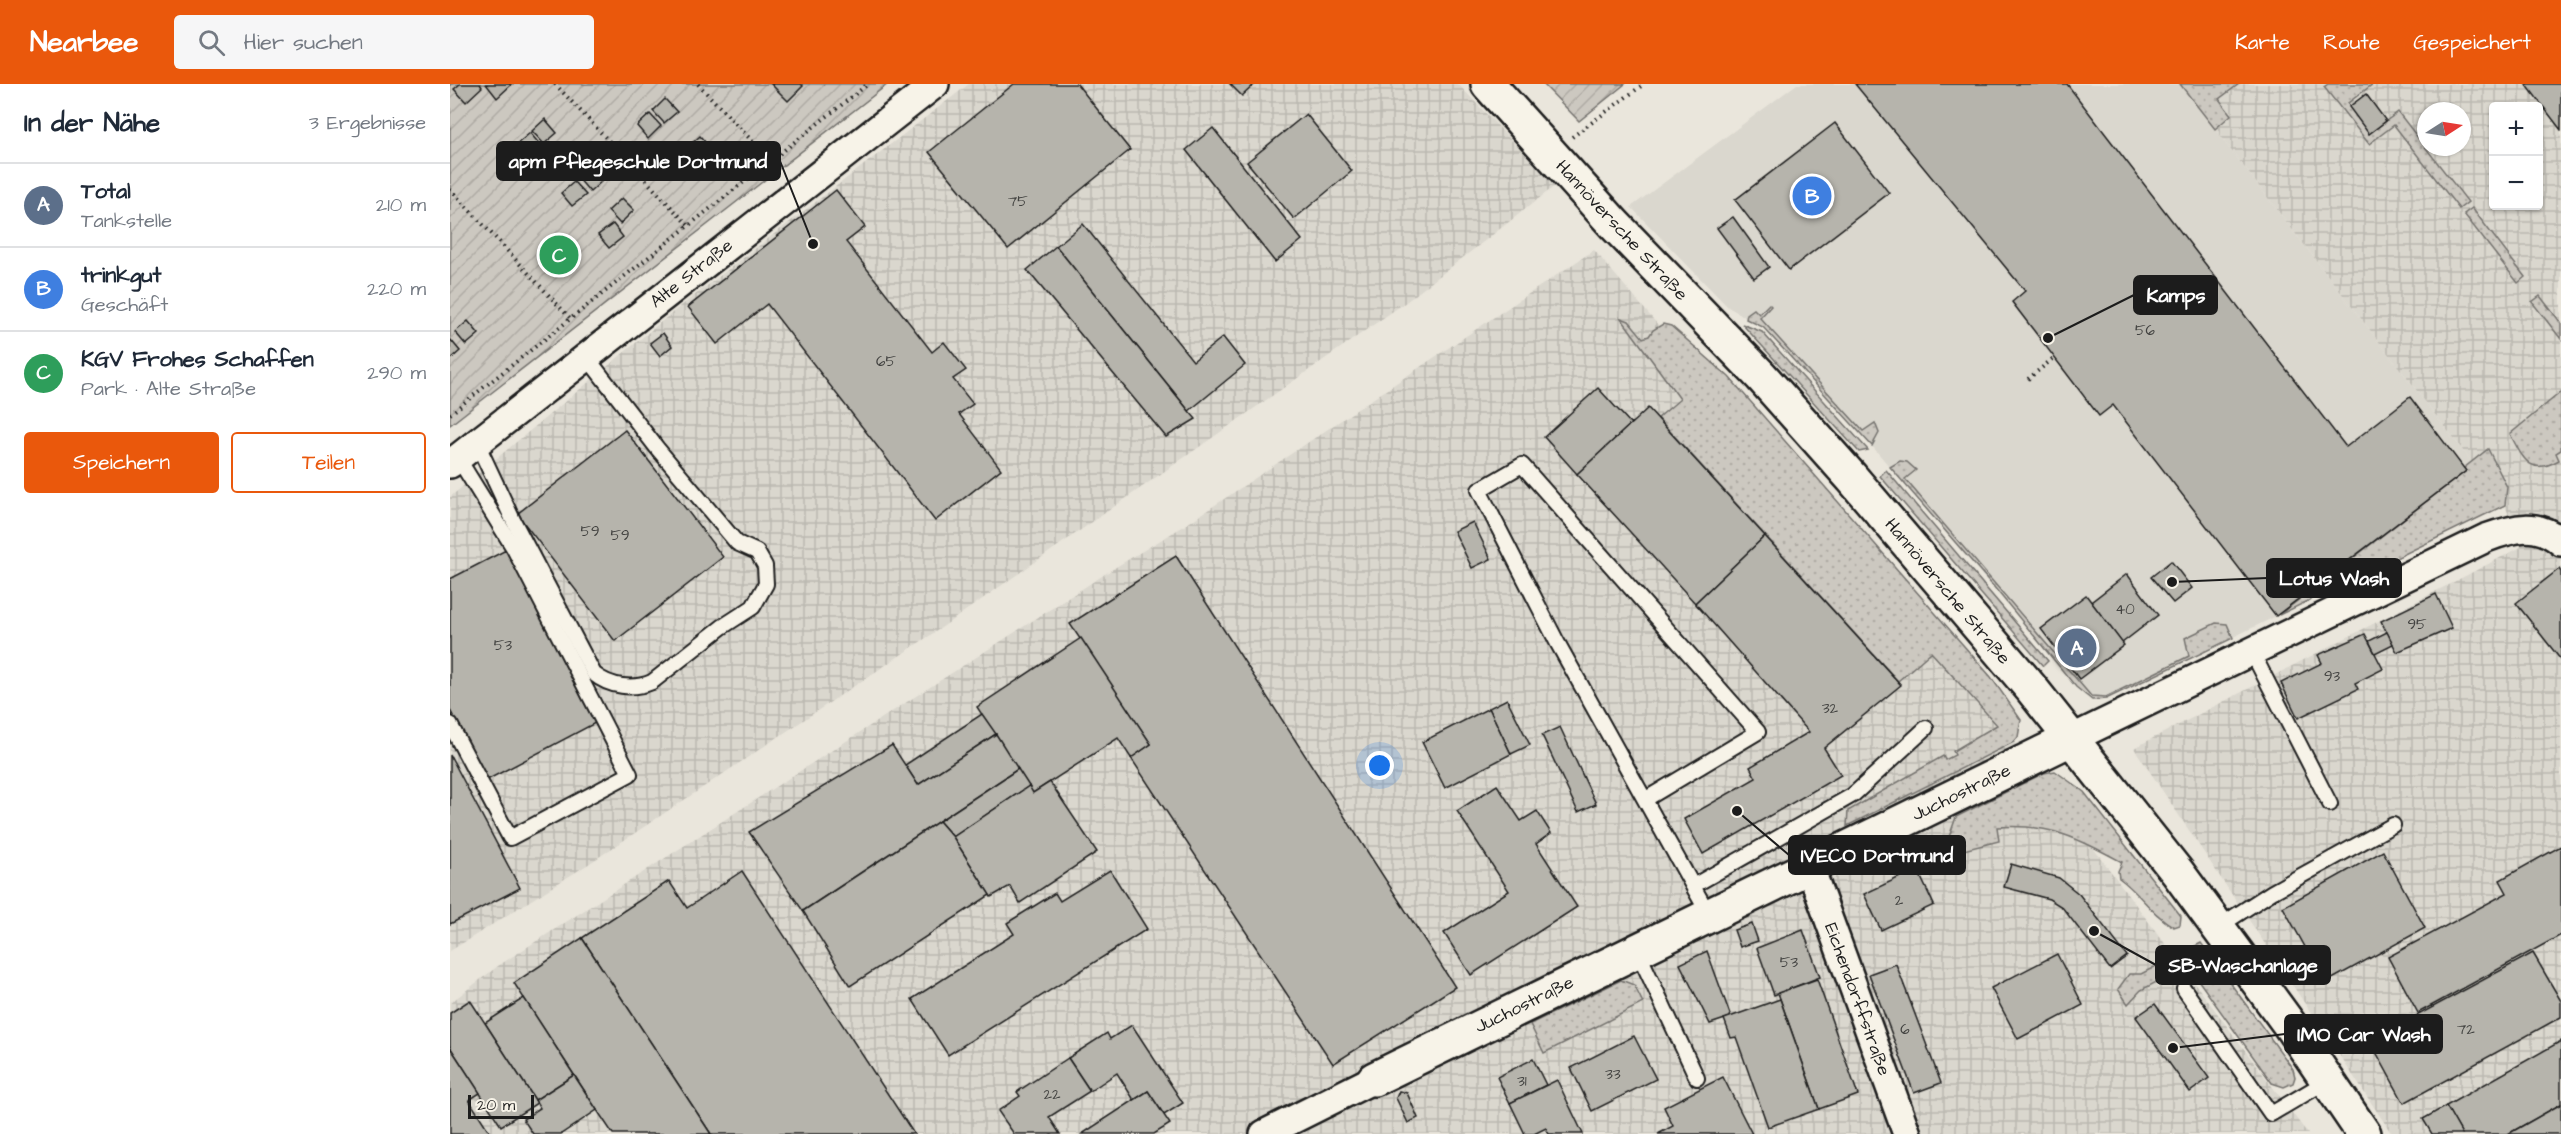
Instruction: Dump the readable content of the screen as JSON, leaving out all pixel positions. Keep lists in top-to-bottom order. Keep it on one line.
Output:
{"streets":{"main road":["Hannöversche Straße","Juchostraße"],"street":["Alte Straße","Eichendorffstraße"]},"crossings":[["Hannöversche Straße","Juchostraße"],["Juchostraße","Eichendorffstraße"]],"places":["apm Pflegeschule Dortmund","Kamps","Lotus Wash","IVECO Dortmund","SB-Waschanlage","IMO Car Wash"],"house_numbers":["75","56","65","59","59","40","95","53","93","32","2","53","6","72","33","31","22"],"scale_bar":"20 m","north":"right","page":{"header":"Nearbee","search":"Hier suchen","nav":["Karte","Route","Gespeichert"],"heading":["In der Nähe","3 Ergebnisse"],"map_buttons":["+","−"],"list":[{"mark":"A","name":"Total","note":"Tankstelle","value":"210 m"},{"mark":"B","name":"trinkgut","note":"Geschäft","value":"220 m"},{"mark":"C","name":"KGV Frohes Schaffen","note":"Park · Alte Straße","value":"290 m"}],"pins":["B","C","A"],"buttons":["Speichern","Teilen"],"scale":"20 m"}}
